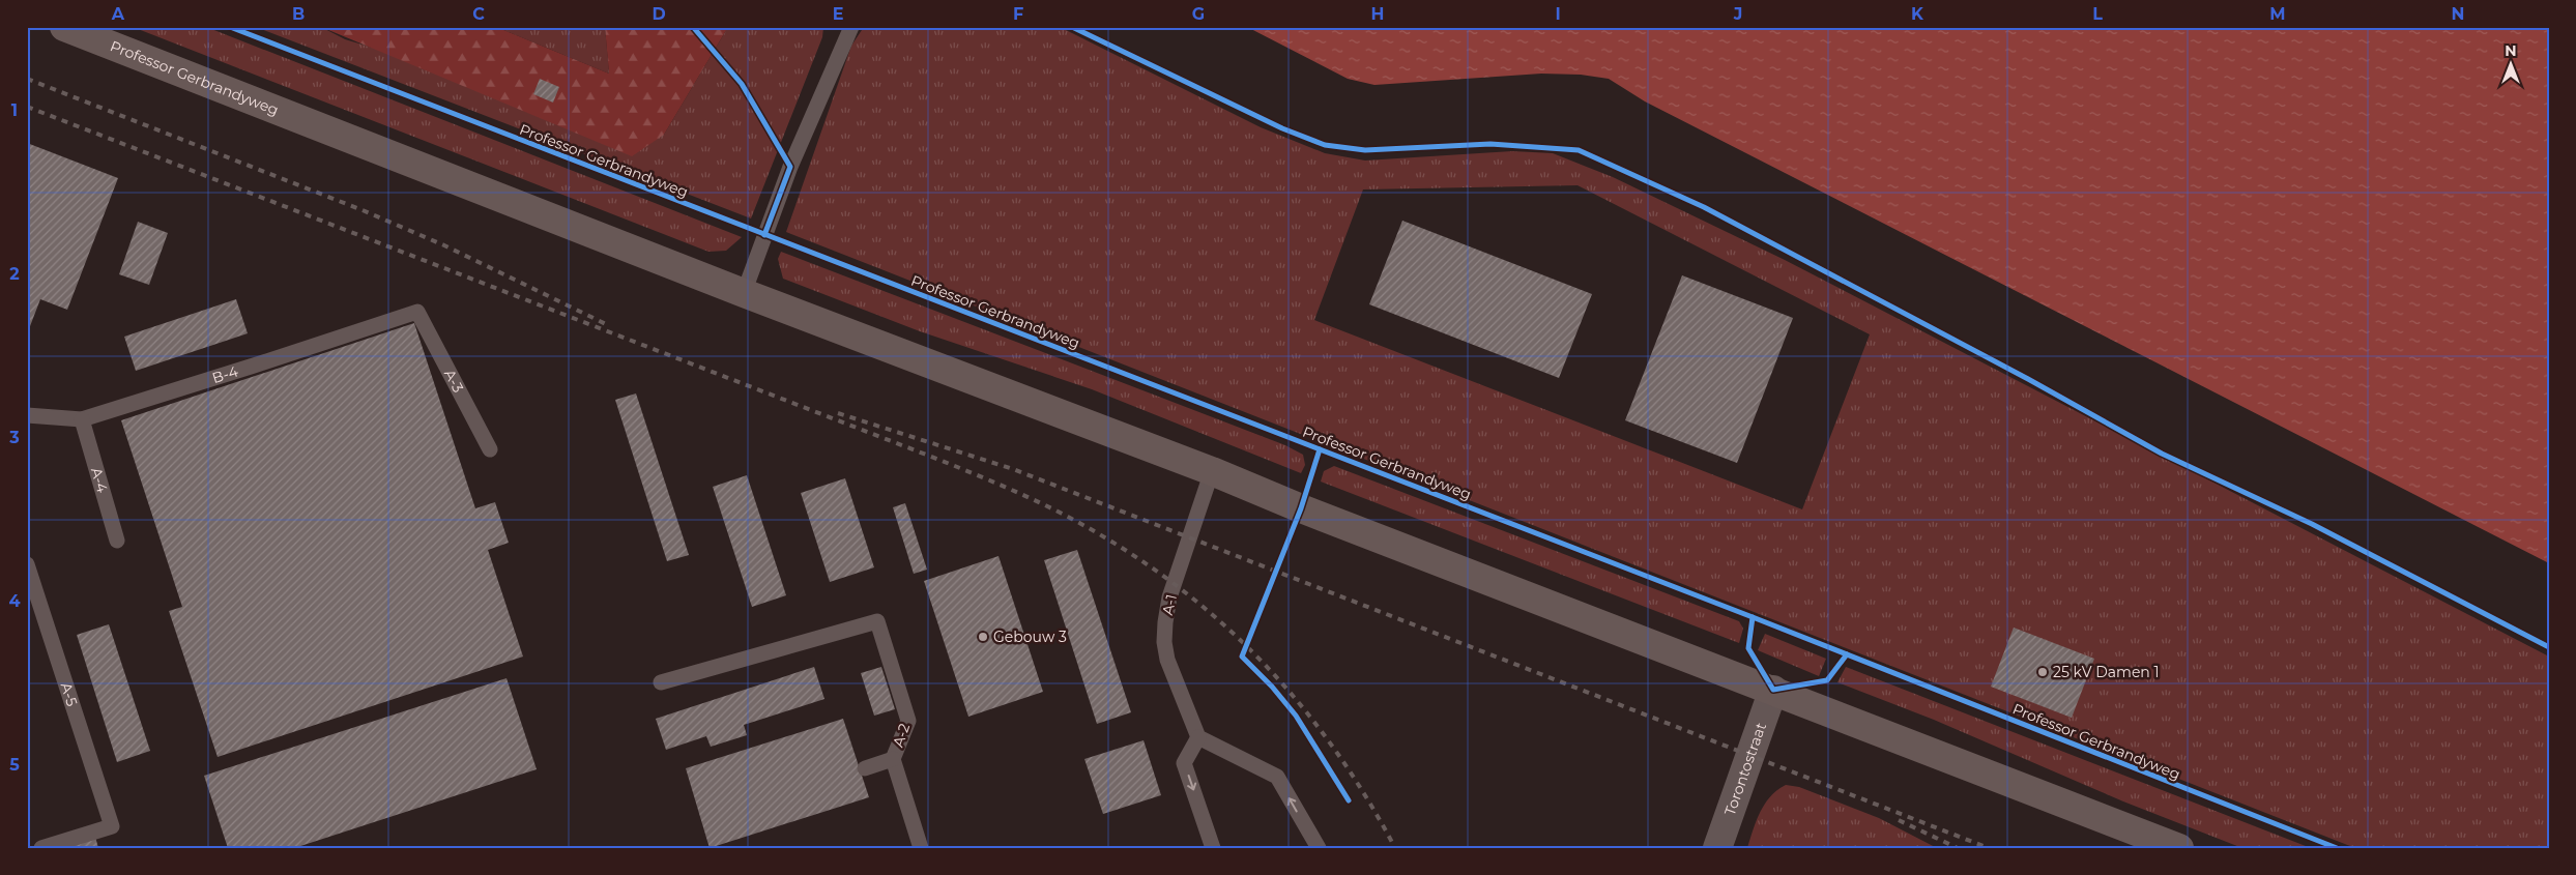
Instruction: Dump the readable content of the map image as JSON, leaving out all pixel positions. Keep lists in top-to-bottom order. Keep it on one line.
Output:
{"streets":{"street":["Professor Gerbrandyweg","Torontostraat"],"lane":["B-4","A-3","A-4","A-1","A-5","A-2"]},"crossings":[["Professor Gerbrandyweg","A-1"],["Professor Gerbrandyweg","Torontostraat"],["B-4","A-3"],["B-4","A-4"]],"places":["Gebouw 3","25 kV Damen 1"],"north":"top","grid":{"columns":["A","B","C","D","E","F","G","H","I","J","K","L","M","N"],"rows":["1","2","3","4","5"]}}
